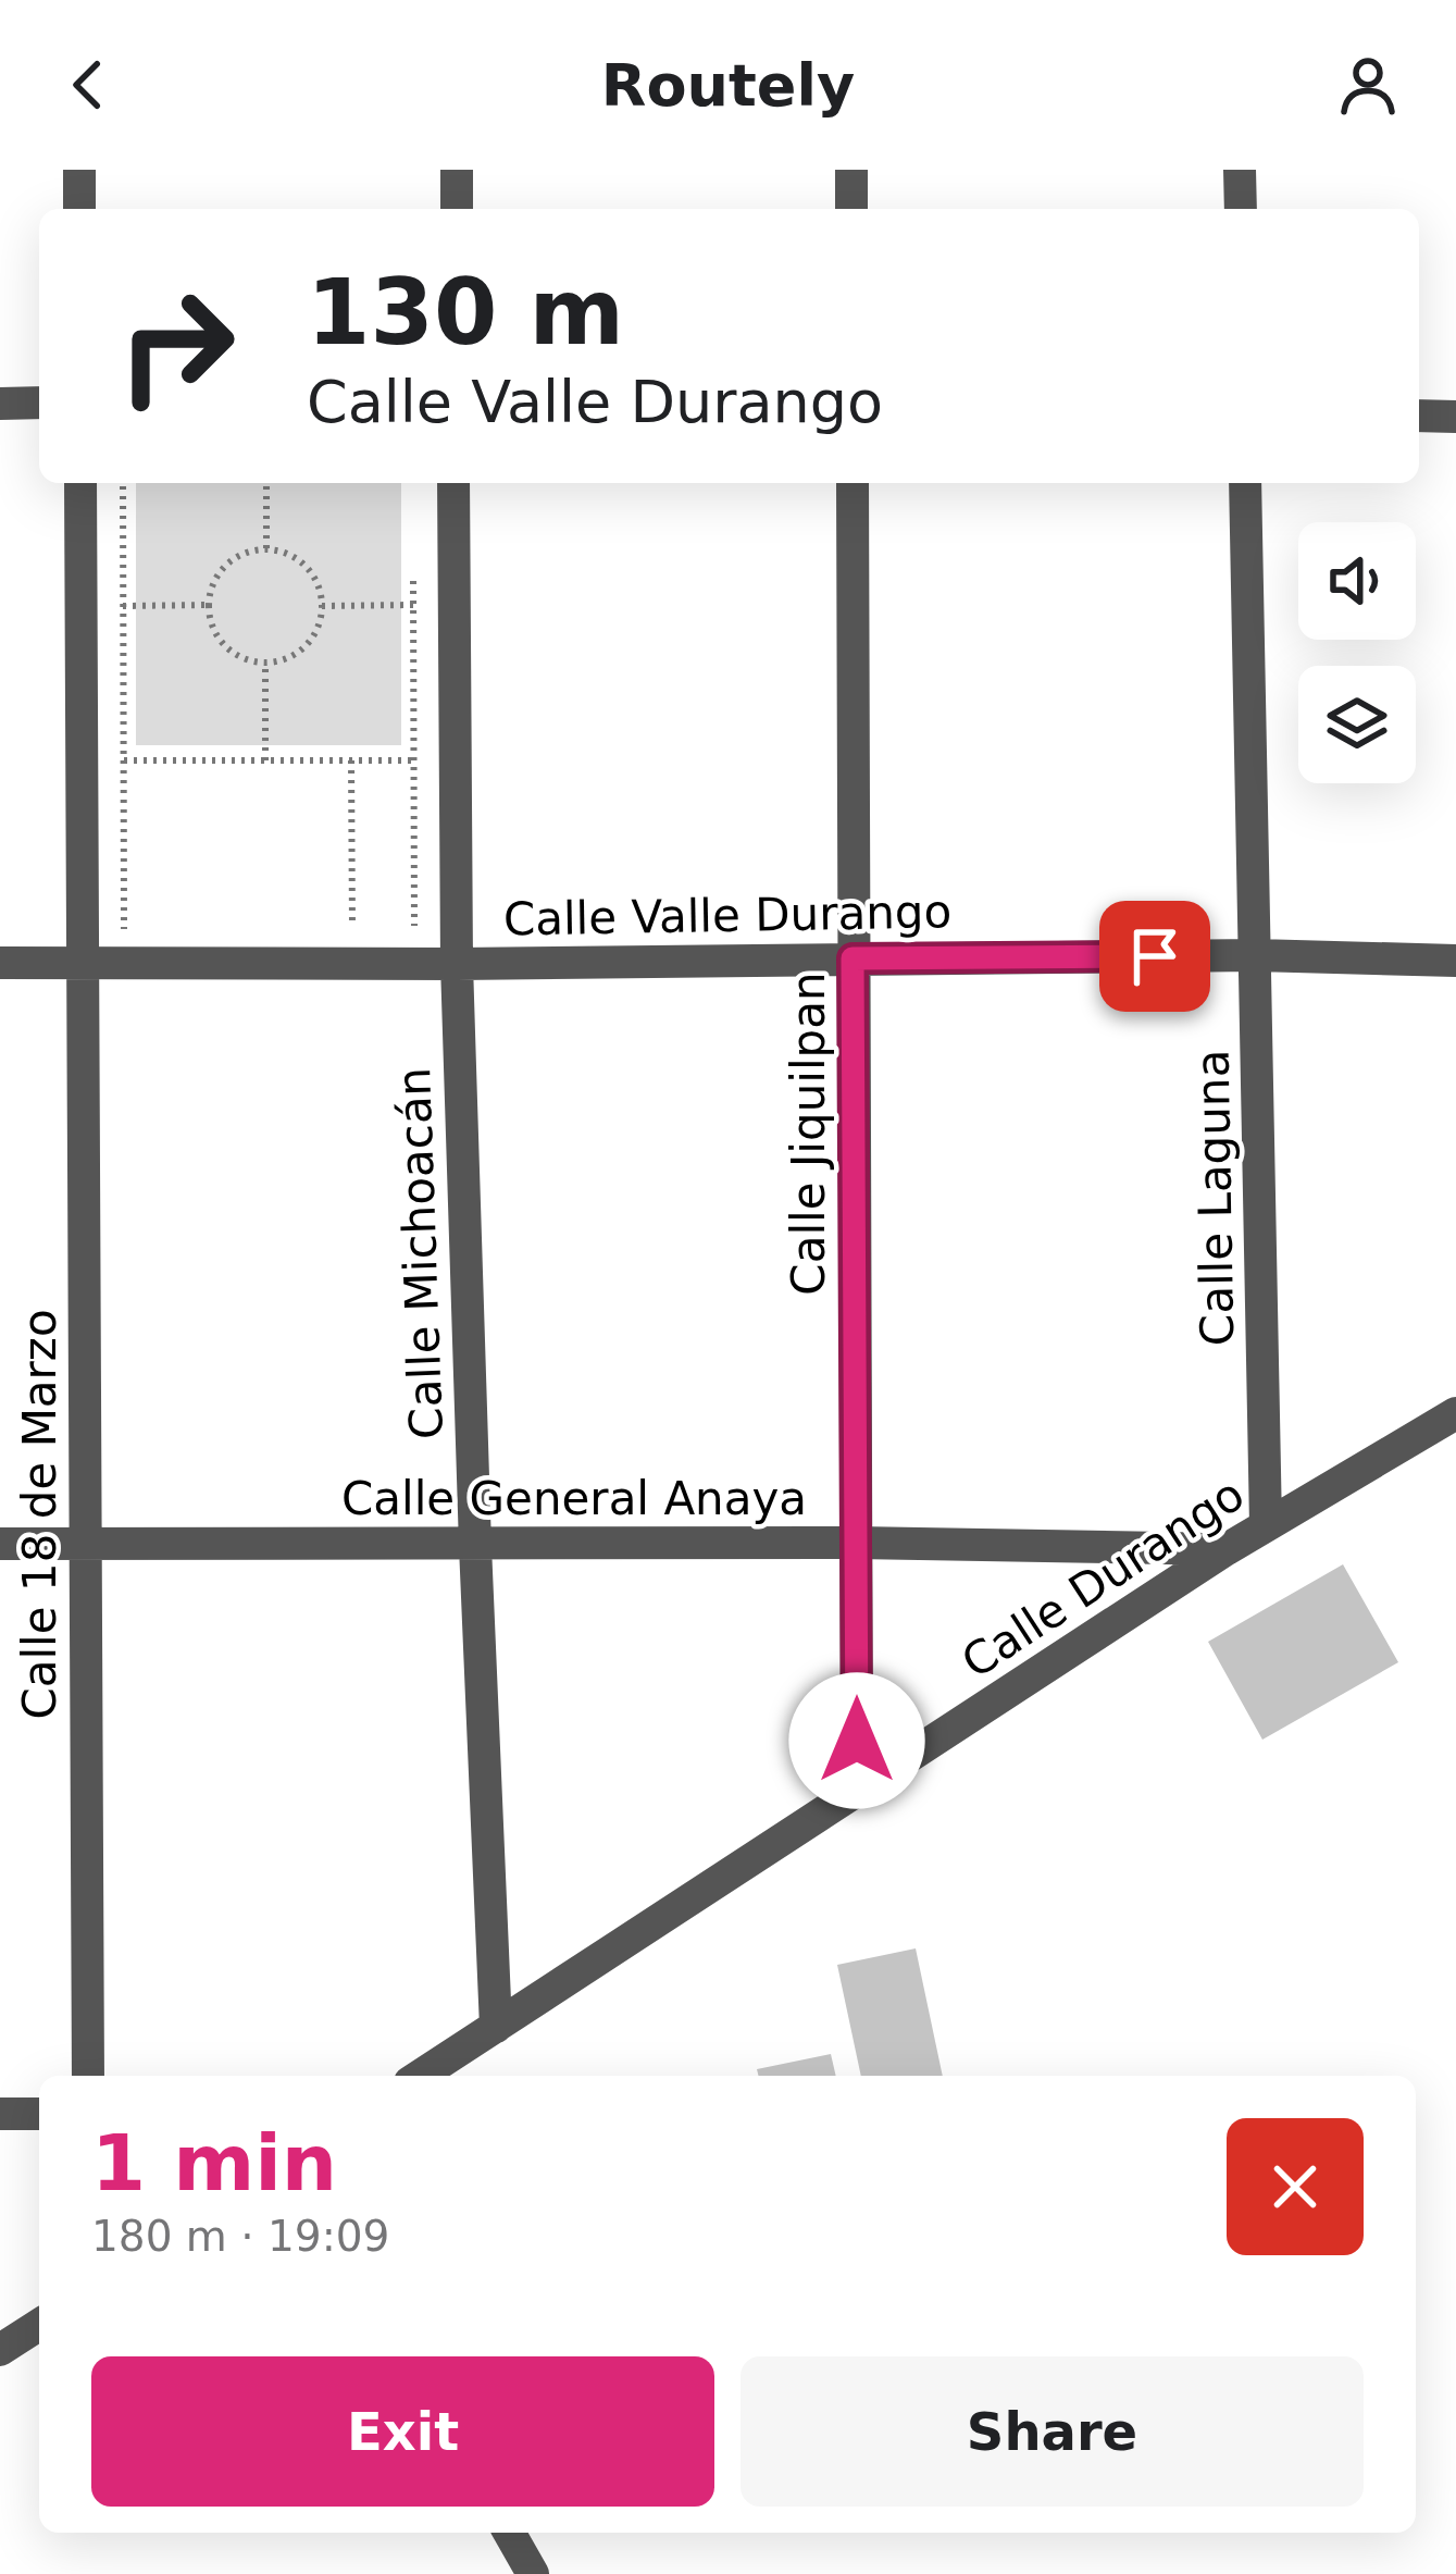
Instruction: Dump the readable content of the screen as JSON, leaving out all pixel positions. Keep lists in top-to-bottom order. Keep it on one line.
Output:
{"streets":{"street":["Calle Valle Durango","Calle Jiquilpan","Calle Laguna","Calle Michoacán","Calle General Anaya","Calle 18 de Marzo","Calle Durango"]},"crossings":[["Calle Valle Durango","Calle Jiquilpan"],["Calle Valle Durango","Calle Laguna"],["Calle Valle Durango","Calle Michoacán"],["Calle Valle Durango","Calle 18 de Marzo"],["Calle Jiquilpan","Calle General Anaya"],["Calle Jiquilpan","Calle Durango"],["Calle Laguna","Calle Durango"],["Calle Michoacán","Calle General Anaya"],["Calle Michoacán","Calle Durango"],["Calle General Anaya","Calle 18 de Marzo"],["Calle General Anaya","Calle Durango"]],"page":{"header":"Routely","turn":["130 m","Calle Valle Durango"],"heading":["1 min","180 m · 19:09"],"buttons":["Exit","Share"]}}
